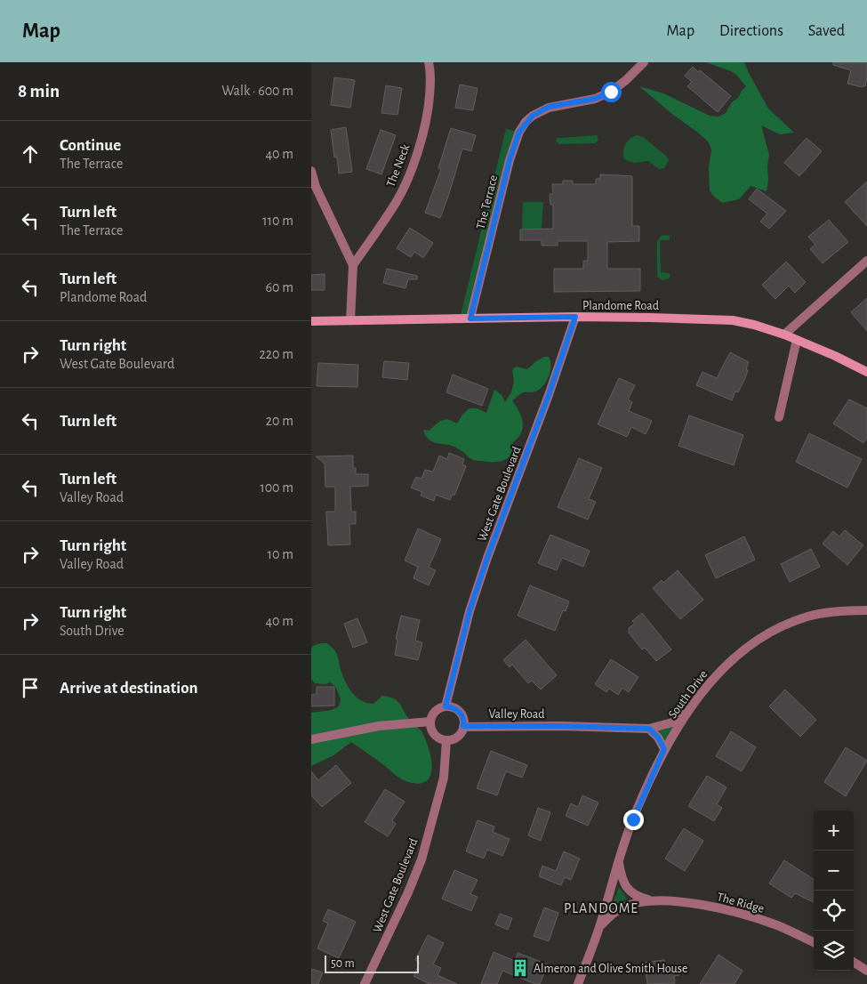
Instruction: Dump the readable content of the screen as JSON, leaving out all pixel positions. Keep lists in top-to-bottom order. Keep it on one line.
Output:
{"streets":{"main road":["Plandome Road"],"street":["The Neck","The Terrace","West Gate Boulevard","South Drive","Valley Road","The Ridge"]},"crossings":[["The Terrace","Plandome Road"],["Plandome Road","West Gate Boulevard"],["West Gate Boulevard","Valley Road"],["South Drive","Valley Road"],["South Drive","The Ridge"]],"districts":["PLANDOME"],"places":{"building":["Almeron and Olive Smith House"]},"scale_bar":"50 m","page":{"header":"Map","nav":["Map","Directions","Saved"],"heading":["8 min","Walk · 600 m"],"list":[["Continue","The Terrace","40 m"],["Turn left","The Terrace","110 m"],["Turn left","Plandome Road","60 m"],["Turn right","West Gate Boulevard","220 m"],["Turn left","20 m"],["Turn left","Valley Road","100 m"],["Turn right","Valley Road","10 m"],["Turn right","South Drive","40 m"],"Arrive at destination"],"map_buttons":["+","−"],"scale":"50 m"}}
